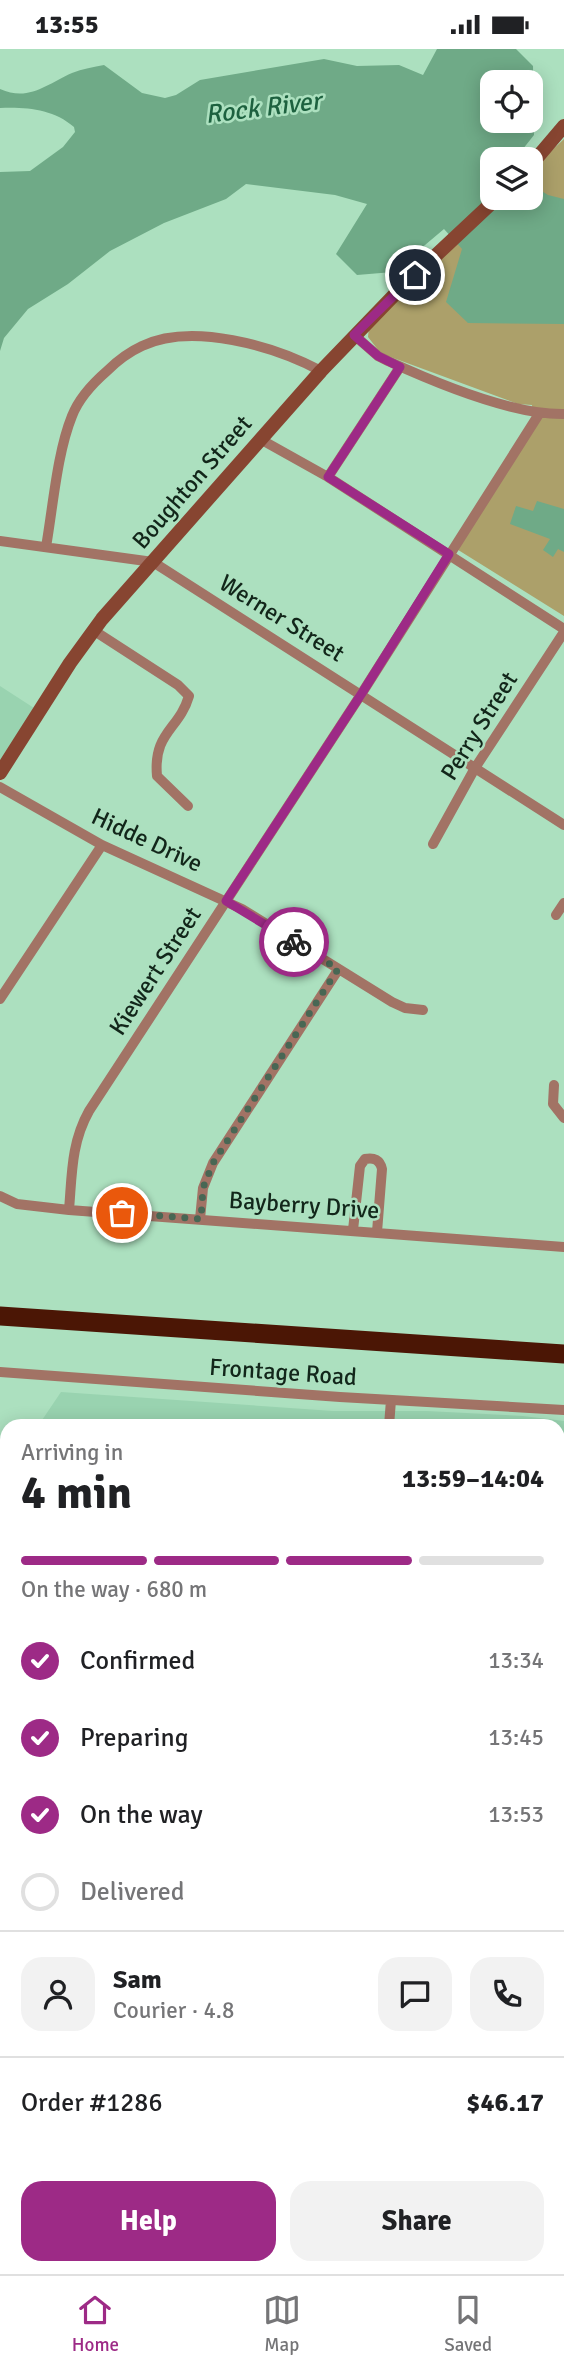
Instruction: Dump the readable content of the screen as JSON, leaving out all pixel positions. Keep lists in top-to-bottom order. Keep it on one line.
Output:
{"streets":{"street":["Boughton Street","Werner Street","Perry Street","Hidde Drive","Kiewert Street","Bayberry Drive","Frontage Road"]},"crossings":[["Boughton Street","Werner Street"],["Werner Street","Perry Street"],["Werner Street","Kiewert Street"],["Hidde Drive","Kiewert Street"],["Kiewert Street","Bayberry Drive"]],"water":["Rock River"],"page":{"status":"13:55","heading":["4 min","Arriving in","13:59–14:04"],"panel":["Sam","Courier · 4.8","Order #1286","$46.17"],"bar":"On the way · 680 m","list":[["Confirmed","13:34"],["Preparing","13:45"],["On the way","13:53"],"Delivered"],"buttons":["Help","Share"],"tabs":["Home","Map","Saved"]}}
